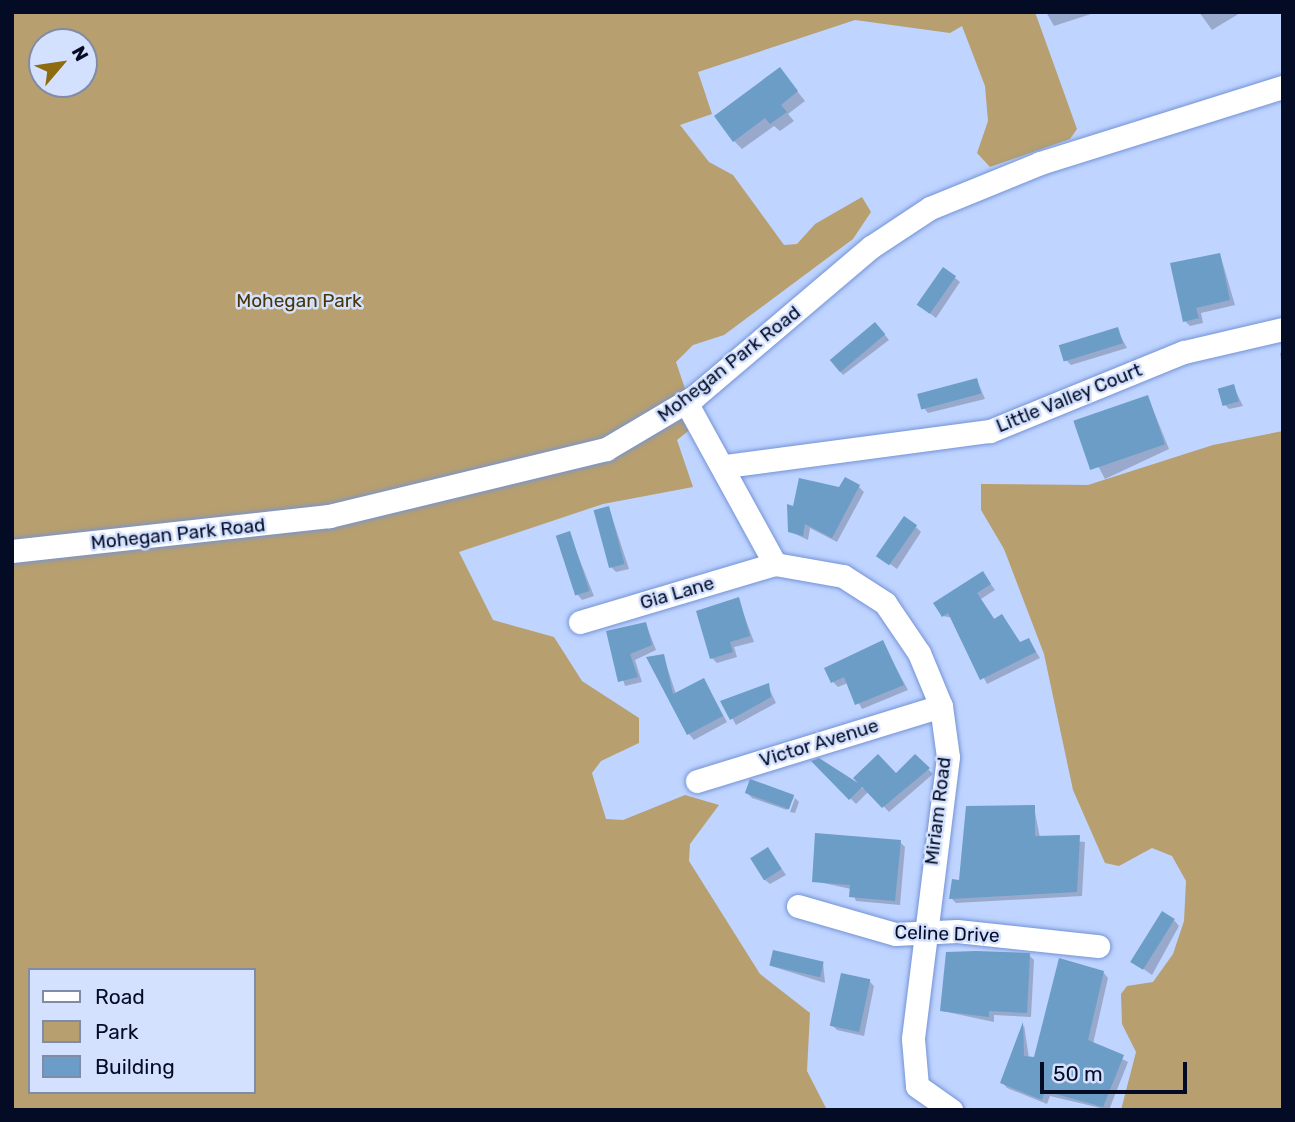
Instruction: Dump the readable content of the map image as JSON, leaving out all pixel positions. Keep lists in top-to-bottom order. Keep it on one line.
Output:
{"streets":{"street":["Mohegan Park Road","Little Valley Court","Gia Lane","Victor Avenue","Miriam Road","Celine Drive"]},"crossings":[["Gia Lane","Miriam Road"],["Victor Avenue","Miriam Road"],["Miriam Road","Celine Drive"]],"parks":["Mohegan Park"],"legend":["Road","Park","Building"],"scale_bar":"50 m","north":"top right"}
